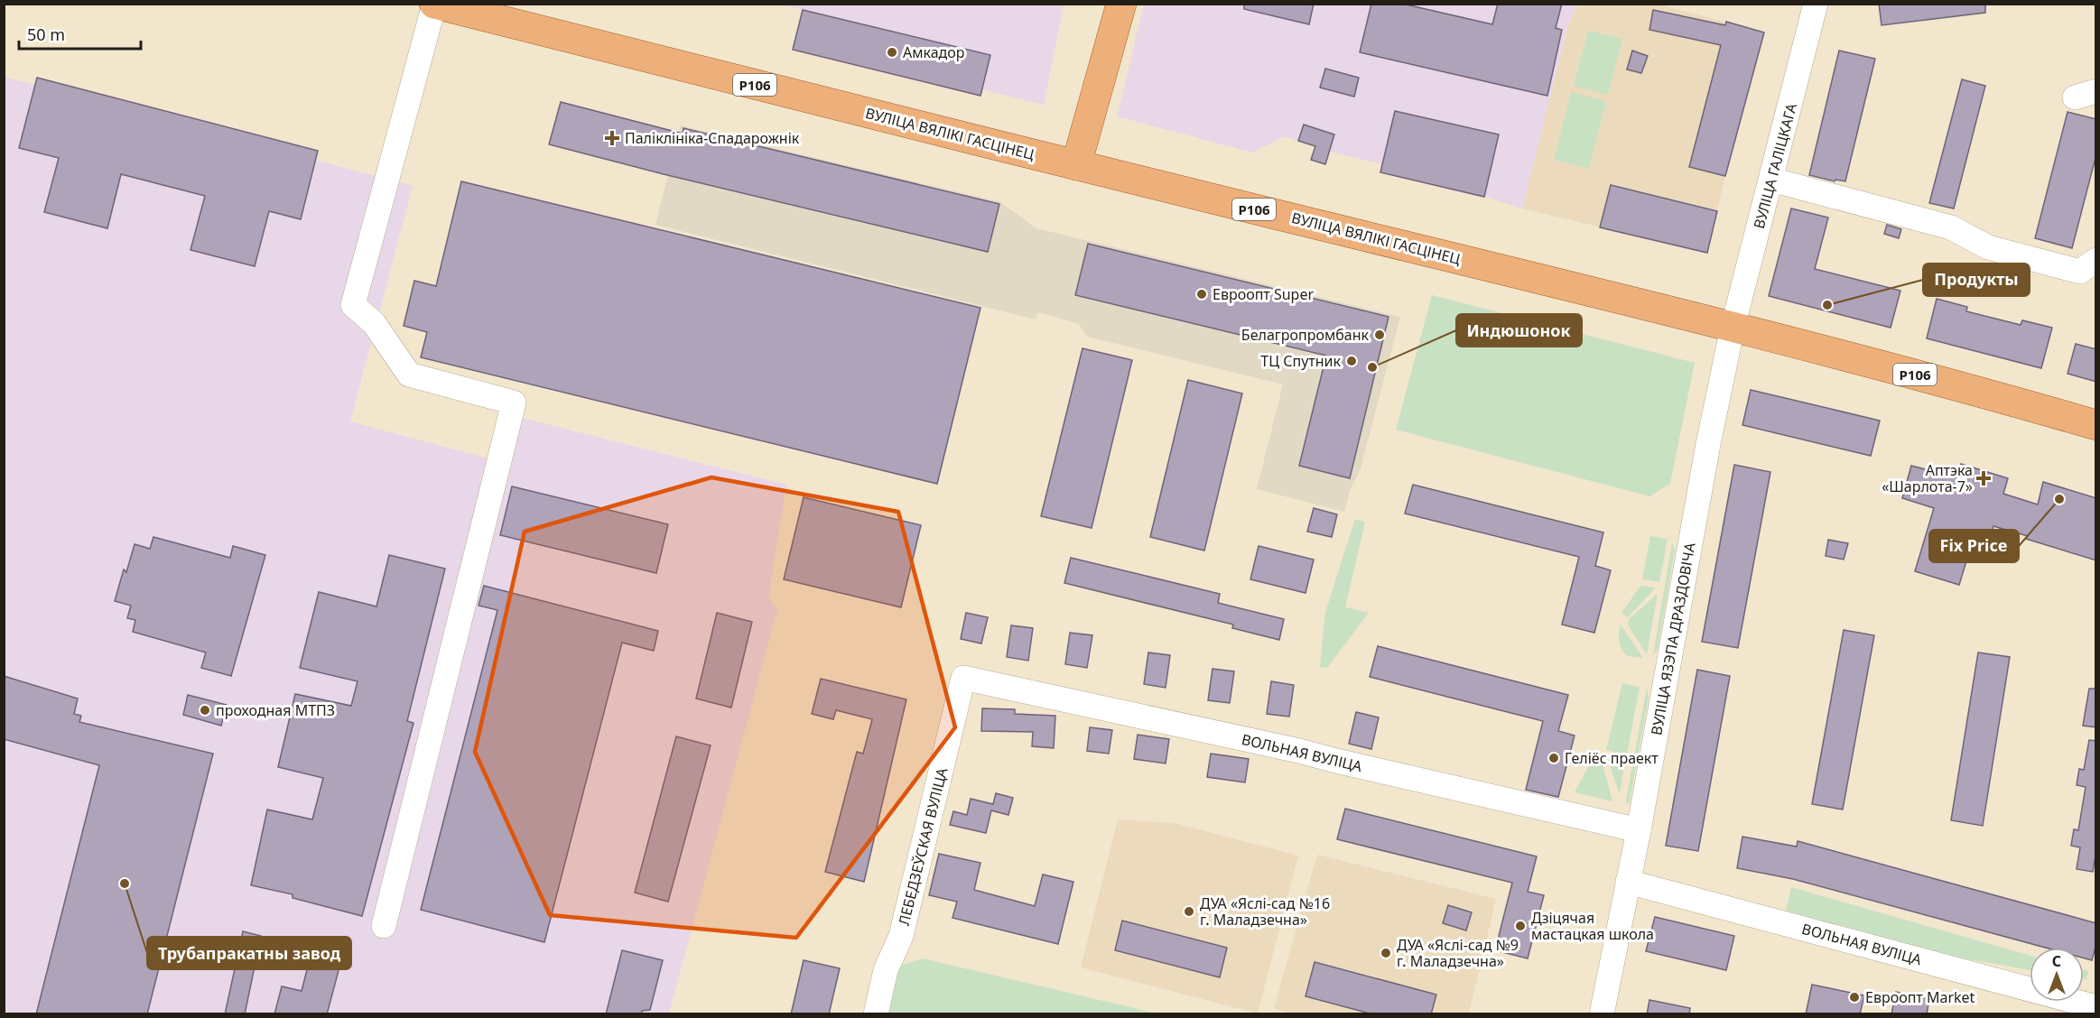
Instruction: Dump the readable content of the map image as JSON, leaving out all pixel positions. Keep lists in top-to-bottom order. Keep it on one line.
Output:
{"streets":{"main road":["Р106","ВУЛІЦА ВЯЛІКІ ГАСЦІНЕЦ"],"street":["ВУЛІЦА ГАЛІЦКАГА","ВУЛІЦА ЯЗЭПА ДРАЗДОВІЧА","ВОЛЬНАЯ ВУЛІЦА","ЛЕБЕДЗЕЎСКАЯ ВУЛІЦА"]},"crossings":[["ВУЛІЦА ВЯЛІКІ ГАСЦІНЕЦ","ВУЛІЦА ГАЛІЦКАГА"],["ВУЛІЦА ВЯЛІКІ ГАСЦІНЕЦ","ВУЛІЦА ЯЗЭПА ДРАЗДОВІЧА"],["ВУЛІЦА ГАЛІЦКАГА","ВУЛІЦА ЯЗЭПА ДРАЗДОВІЧА"],["ВУЛІЦА ЯЗЭПА ДРАЗДОВІЧА","ВОЛЬНАЯ ВУЛІЦА"],["ВОЛЬНАЯ ВУЛІЦА","ЛЕБЕДЗЕЎСКАЯ ВУЛІЦА"]],"places":{"other":["Амкадор","Евроопт Super","Продукты","Белагропромбанк","ТЦ Спутник","Индюшонок","Fix Price","проходная МТПЗ","Геліёс праект","Трубапракатны завод","ДУА «Яслі-сад №16 г. Маладзечна»","Дзіцячая мастацкая школа","ДУА «Яслі-сад №9 г. Маладзечна»","Евроопт Market"],"health":["Паліклініка-Спадарожнік","Аптэка «Шарлота-7»"]},"scale_bar":"50 m","north":"top"}
